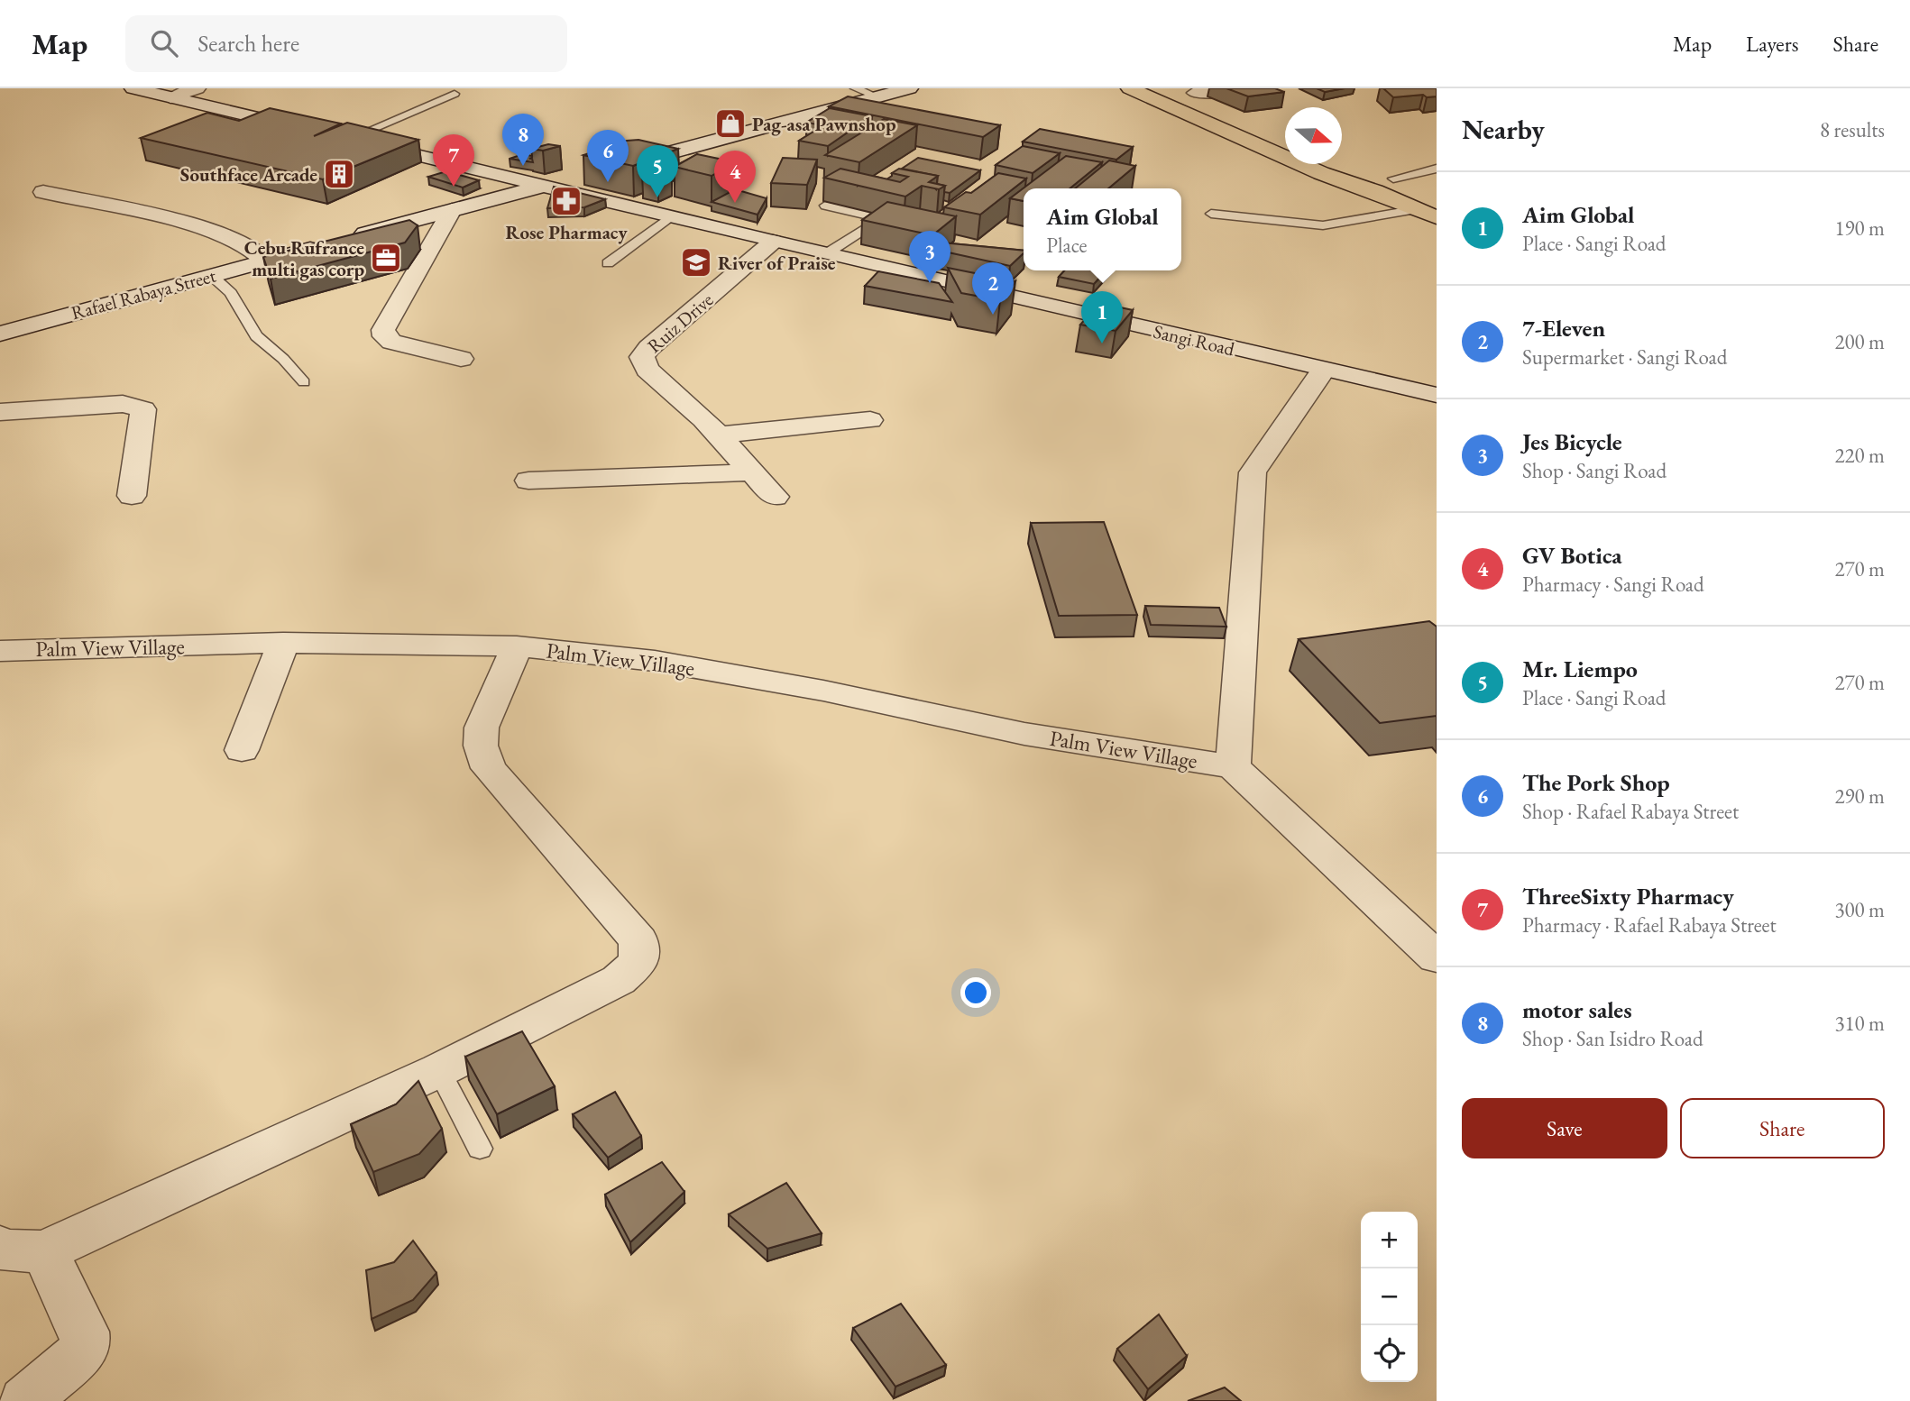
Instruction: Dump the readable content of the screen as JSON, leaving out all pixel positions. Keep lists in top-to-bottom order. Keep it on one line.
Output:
{"streets":{"street":["Rafael Rabaya Street","Ruiz Drive","Sangi Road","Palm View Village"]},"crossings":[["Rafael Rabaya Street","Sangi Road"],["Ruiz Drive","Sangi Road"]],"places":{"shop":["Pag-asa Pawnshop"],"building":["Southface Arcade"],"pharmacy":["Rose Pharmacy"],"office":["Cebu Rufrance multi gas corp"],"school or university":["River of Praise"]},"north":"right","page":{"header":"Map","search":"Search here","nav":["Map","Layers","Share"],"heading":["Nearby","8 results"],"pins":["8","6","7","5","4","3","2","1"],"list":[{"mark":"1","name":"Aim Global","note":"Place · Sangi Road","value":"190 m"},{"mark":"2","name":"7-Eleven","note":"Supermarket · Sangi Road","value":"200 m"},{"mark":"3","name":"Jes Bicycle","note":"Shop · Sangi Road","value":"220 m"},{"mark":"4","name":"GV Botica","note":"Pharmacy · Sangi Road","value":"270 m"},{"mark":"5","name":"Mr. Liempo","note":"Place · Sangi Road","value":"270 m"},{"mark":"6","name":"The Pork Shop","note":"Shop · Rafael Rabaya Street","value":"290 m"},{"mark":"7","name":"ThreeSixty Pharmacy","note":"Pharmacy · Rafael Rabaya Street","value":"300 m"},{"mark":"8","name":"motor sales","note":"Shop · San Isidro Road","value":"310 m"}],"popup":["Aim Global","Place"],"buttons":["Save","Share"],"map_buttons":["+","−"]}}
